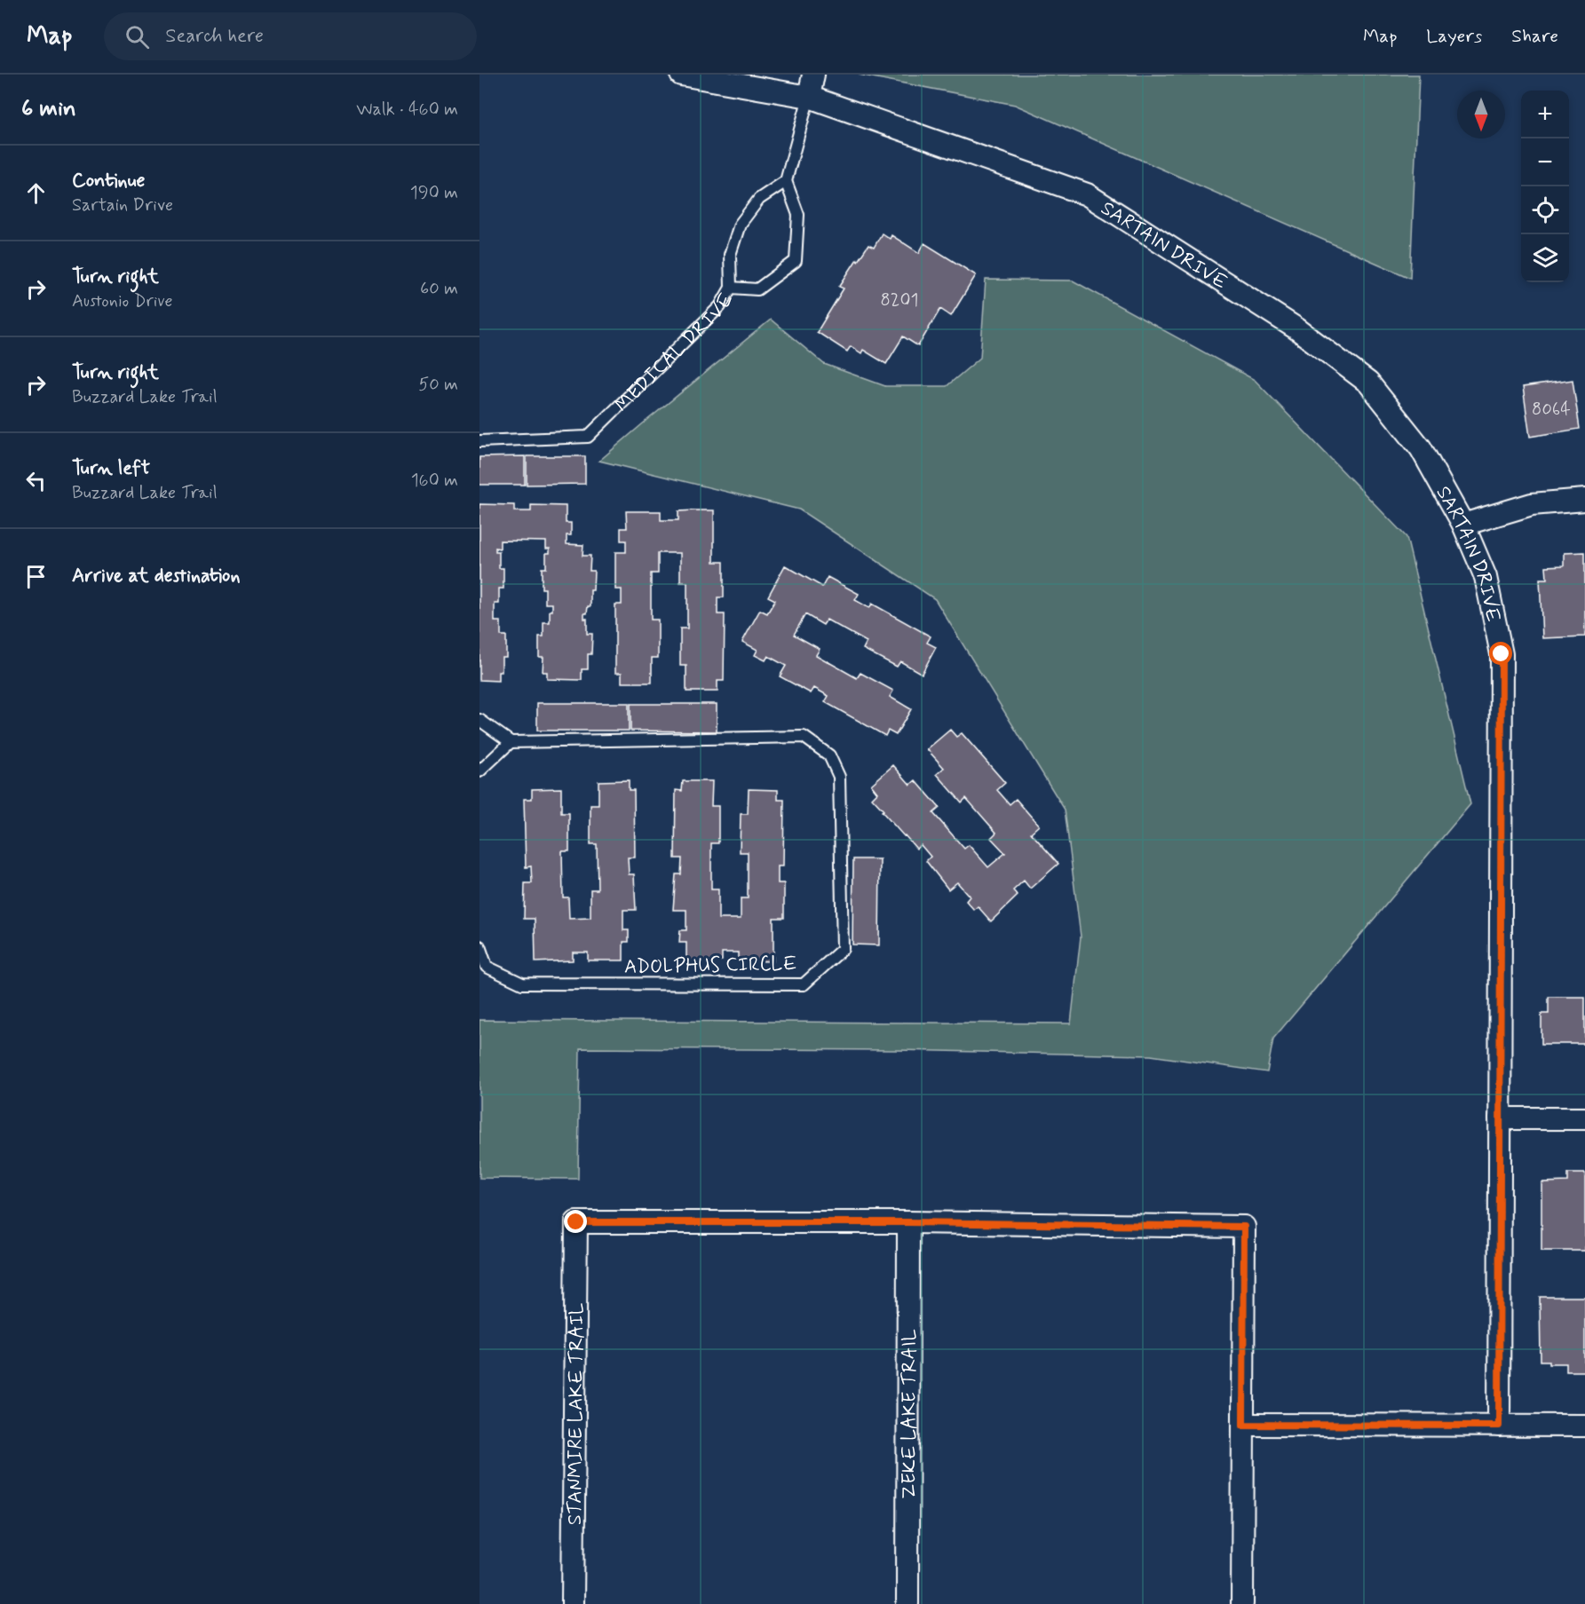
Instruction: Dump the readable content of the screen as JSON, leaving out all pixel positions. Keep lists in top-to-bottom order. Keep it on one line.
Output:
{"streets":{"street":["SARTAIN DRIVE","STANMIRE LAKE TRAIL","ZEKE LAKE TRAIL"],"lane":["MEDICAL DRIVE","ADOLPHUS CIRCLE"]},"crossings":[["STANMIRE LAKE TRAIL","ZEKE LAKE TRAIL"]],"house_numbers":["8201","8064"],"north":"bottom","page":{"header":"Map","search":"Search here","nav":["Map","Layers","Share"],"heading":["6 min","Walk · 460 m"],"map_buttons":["+","−"],"list":[["Continue","Sartain Drive","190 m"],["Turn right","Austonio Drive","60 m"],["Turn right","Buzzard Lake Trail","50 m"],["Turn left","Buzzard Lake Trail","160 m"],"Arrive at destination"]}}
